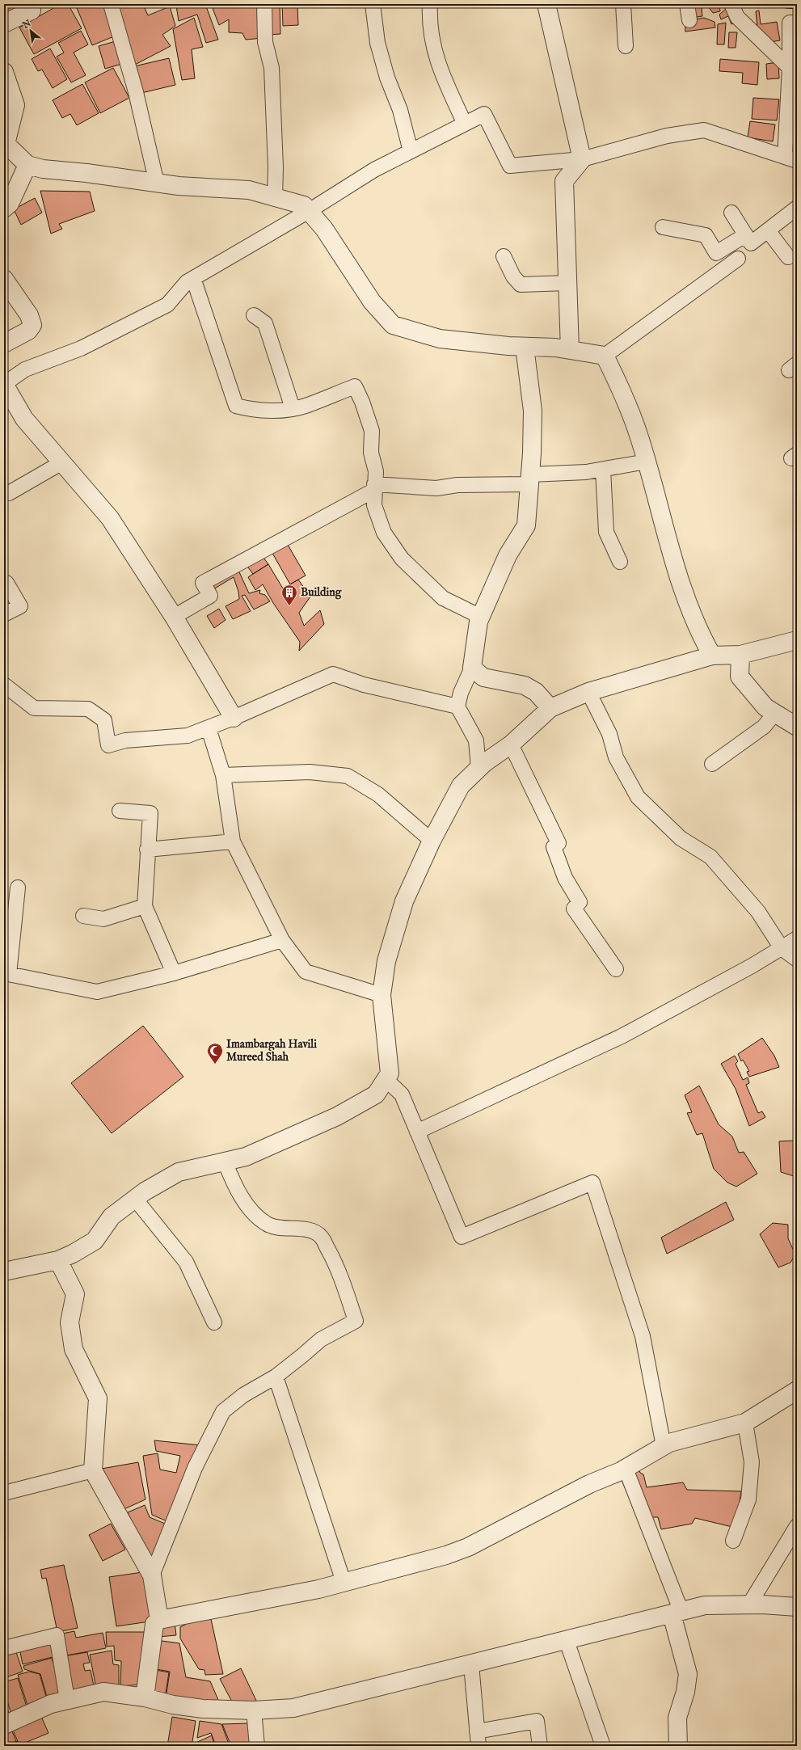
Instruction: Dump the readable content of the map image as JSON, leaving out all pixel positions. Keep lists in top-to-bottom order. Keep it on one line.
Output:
{"places":{"building":["Building"],"mosque":["Imambargah Havili Mureed Shah"]},"north":"top left"}
